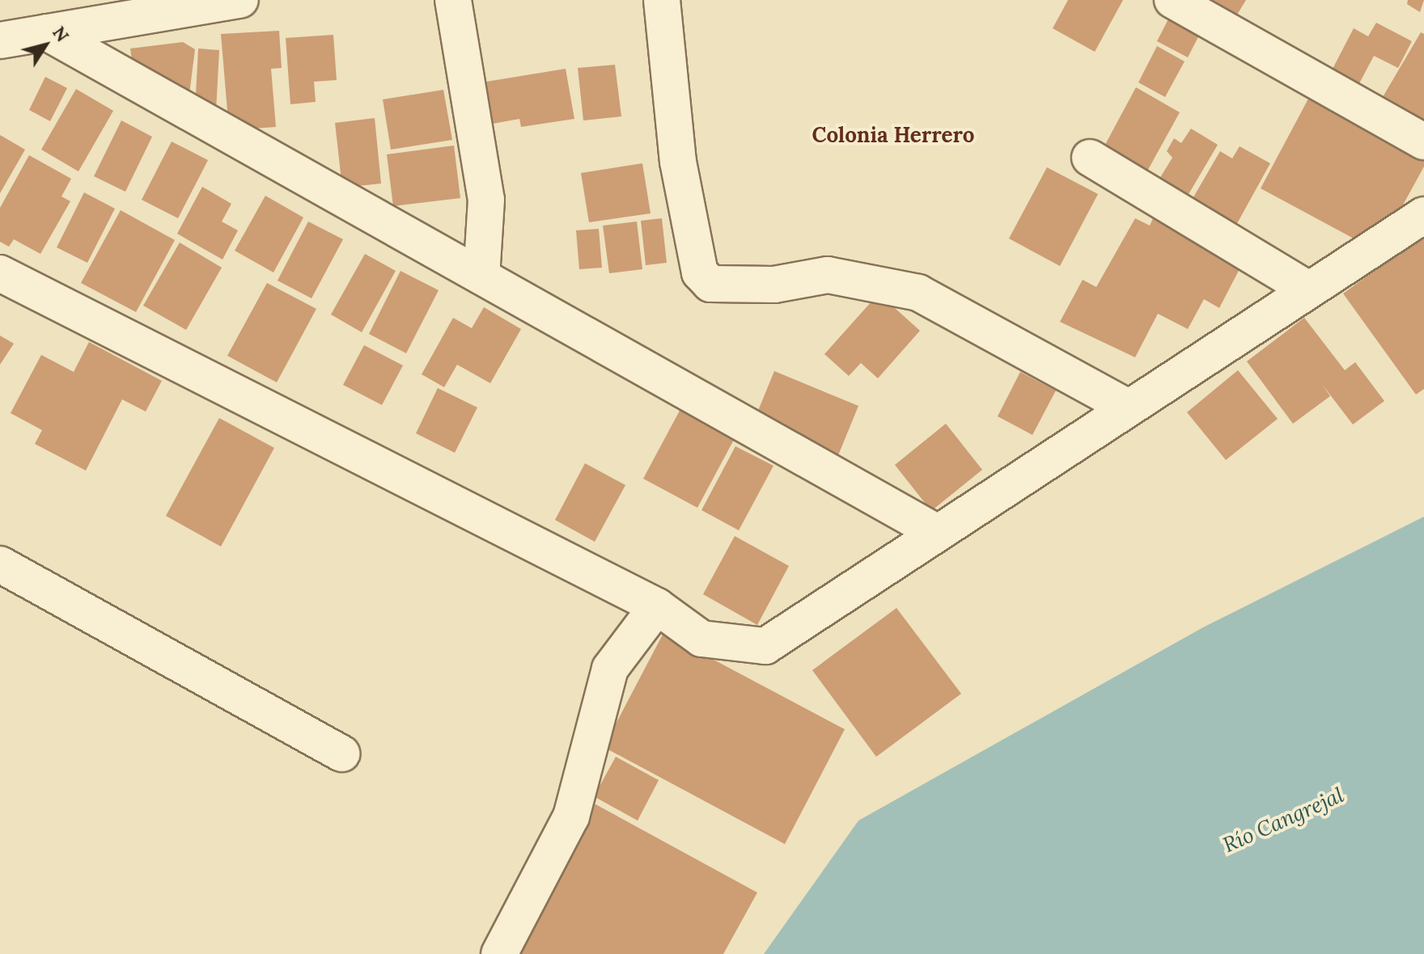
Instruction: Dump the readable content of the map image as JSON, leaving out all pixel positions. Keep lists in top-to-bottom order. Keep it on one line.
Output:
{"districts":["Colonia Herrero"],"water":["Río Cangrejal"],"north":"top right"}
